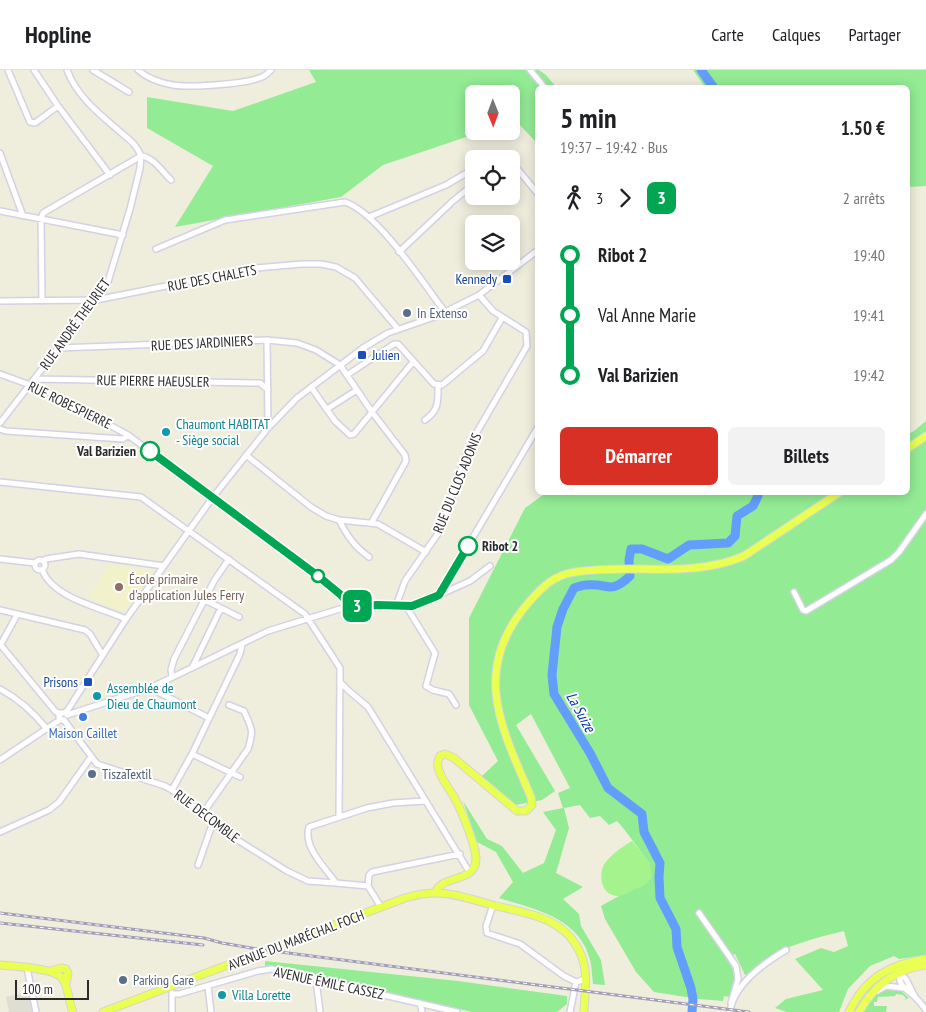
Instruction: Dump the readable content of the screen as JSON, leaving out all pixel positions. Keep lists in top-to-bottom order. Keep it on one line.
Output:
{"streets":{"main road":["AVENUE DU MARÉCHAL FOCH"],"street":["RUE DES CHALETS","RUE ANDRÉ THEURIET","RUE DES JARDINIERS","RUE PIERRE HAEUSLER","RUE ROBESPIERRE","RUE DU CLOS ADONIS","RUE DECOMBLE","AVENUE ÉMILE CASSEZ"]},"crossings":[["RUE DES CHALETS","RUE ANDRÉ THEURIET"],["RUE ANDRÉ THEURIET","RUE DES JARDINIERS"],["RUE ANDRÉ THEURIET","RUE PIERRE HAEUSLER"],["RUE ANDRÉ THEURIET","RUE ROBESPIERRE"],["AVENUE DU MARÉCHAL FOCH","AVENUE ÉMILE CASSEZ"]],"water":["La Suize"],"places":{"transit":["Kennedy","Julien","Prisons"],"other":["In Extenso","Chaumont HABITAT - Siège social","Val Barizien","Ribot 2","École primaire d'application Jules Ferry","Assemblée de Dieu de Chaumont","Maison Caillet","TiszaTextil","Parking Gare","Villa Lorette"]},"lines":["bus line 3"],"scale_bar":"100 m","north":"bottom","page":{"header":"Hopline","nav":["Carte","Calques","Partager"],"on_map":"3","heading":["5 min","19:37 – 19:42 · Bus","1.50 €"],"legs":["3","3","2 arrêts"],"list":[{"name":"Ribot 2","value":"19:40"},{"name":"Val Anne Marie","value":"19:41"},{"name":"Val Barizien","value":"19:42"}],"buttons":["Démarrer","Billets"],"scale":"100 m"}}
